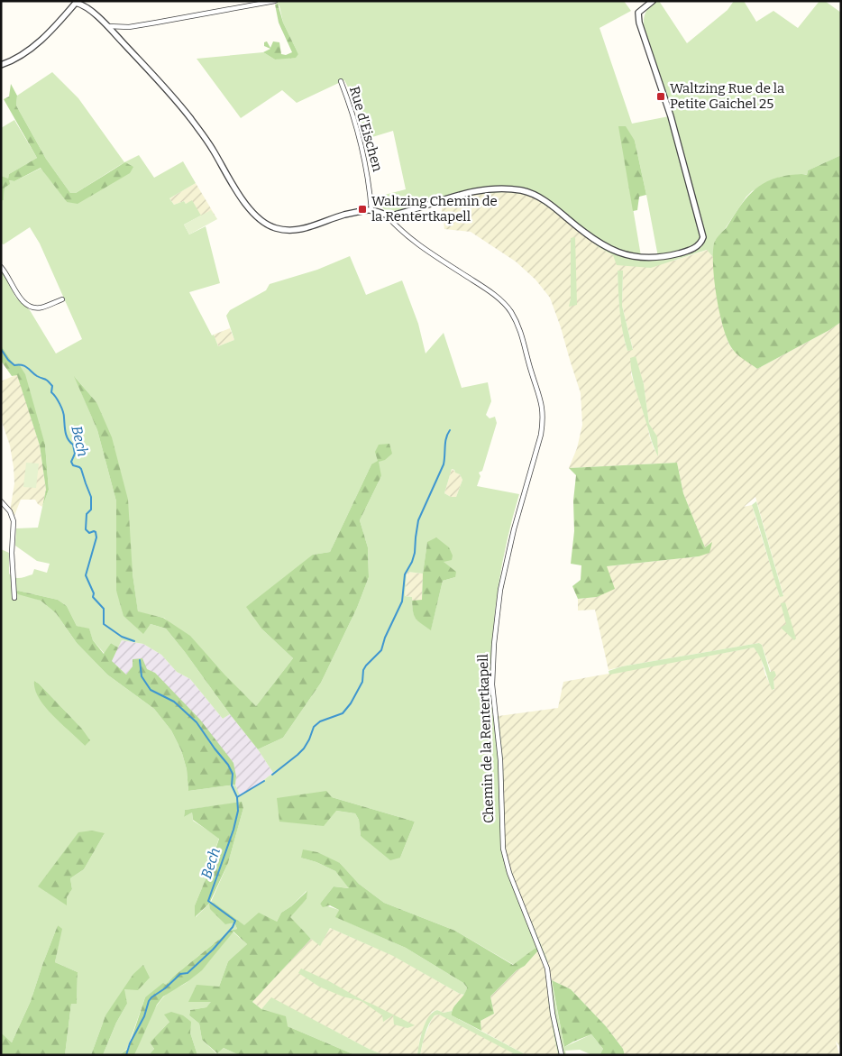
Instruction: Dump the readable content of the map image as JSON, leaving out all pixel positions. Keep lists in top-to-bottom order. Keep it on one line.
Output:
{"streets":{"street":["Rue d'Eischen","Chemin de la Rentertkapell"]},"crossings":[["Rue d'Eischen","Chemin de la Rentertkapell"]],"water":["Bech"],"places":{"transit":["Waltzing Rue de la Petite Gaichel 25","Waltzing Chemin de la Rentertkapell"]}}
